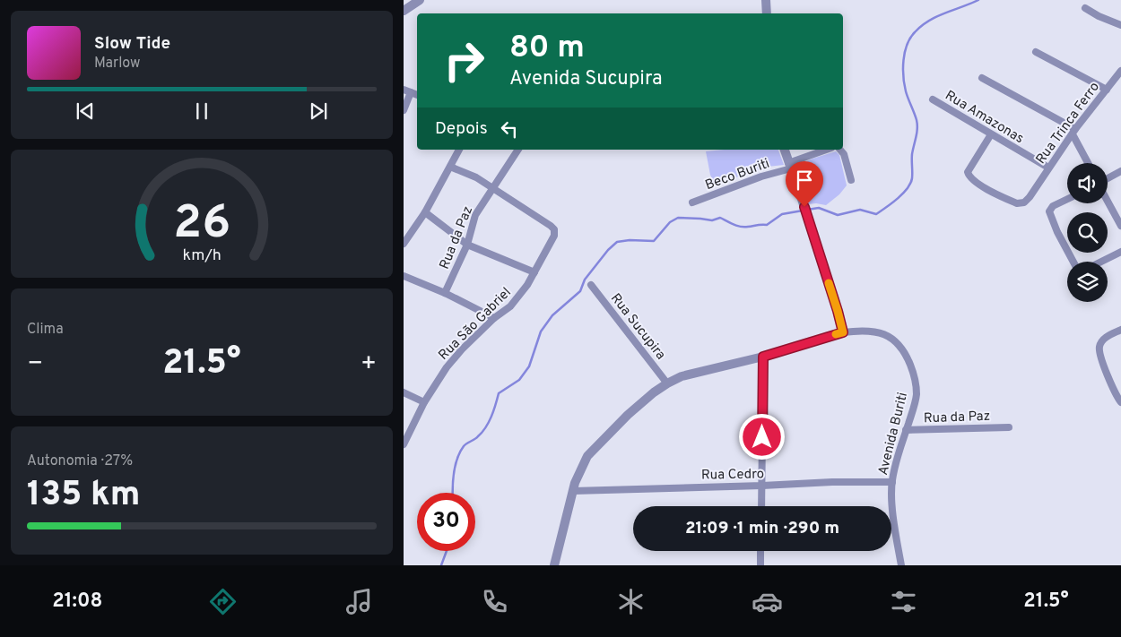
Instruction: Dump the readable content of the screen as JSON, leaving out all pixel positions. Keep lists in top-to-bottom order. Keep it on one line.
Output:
{"streets":{"street":["Rua Amazonas","Rua Trinca Ferro","Beco Buriti","Rua da Paz","Rua São Gabriel","Rua Sucupira","Avenida Buriti","Rua Cedro"]},"crossings":[["Rua Amazonas","Rua Trinca Ferro"],["Rua da Paz","Rua São Gabriel"],["Rua da Paz","Avenida Buriti"],["Avenida Buriti","Rua Cedro"]],"page":{"turn":["80 m","Avenida Sucupira"],"song":["Slow Tide","Marlow"],"then":"Depois","tile":["Clima",["Autonomia · 27%","135 km"]],"heat":["−","21.5°","+"],"limit":"30","trip":"21:09 · 1 min · 290 m","tabs":["21:08","21.5°"],"gauge":["26","km/h"]}}
